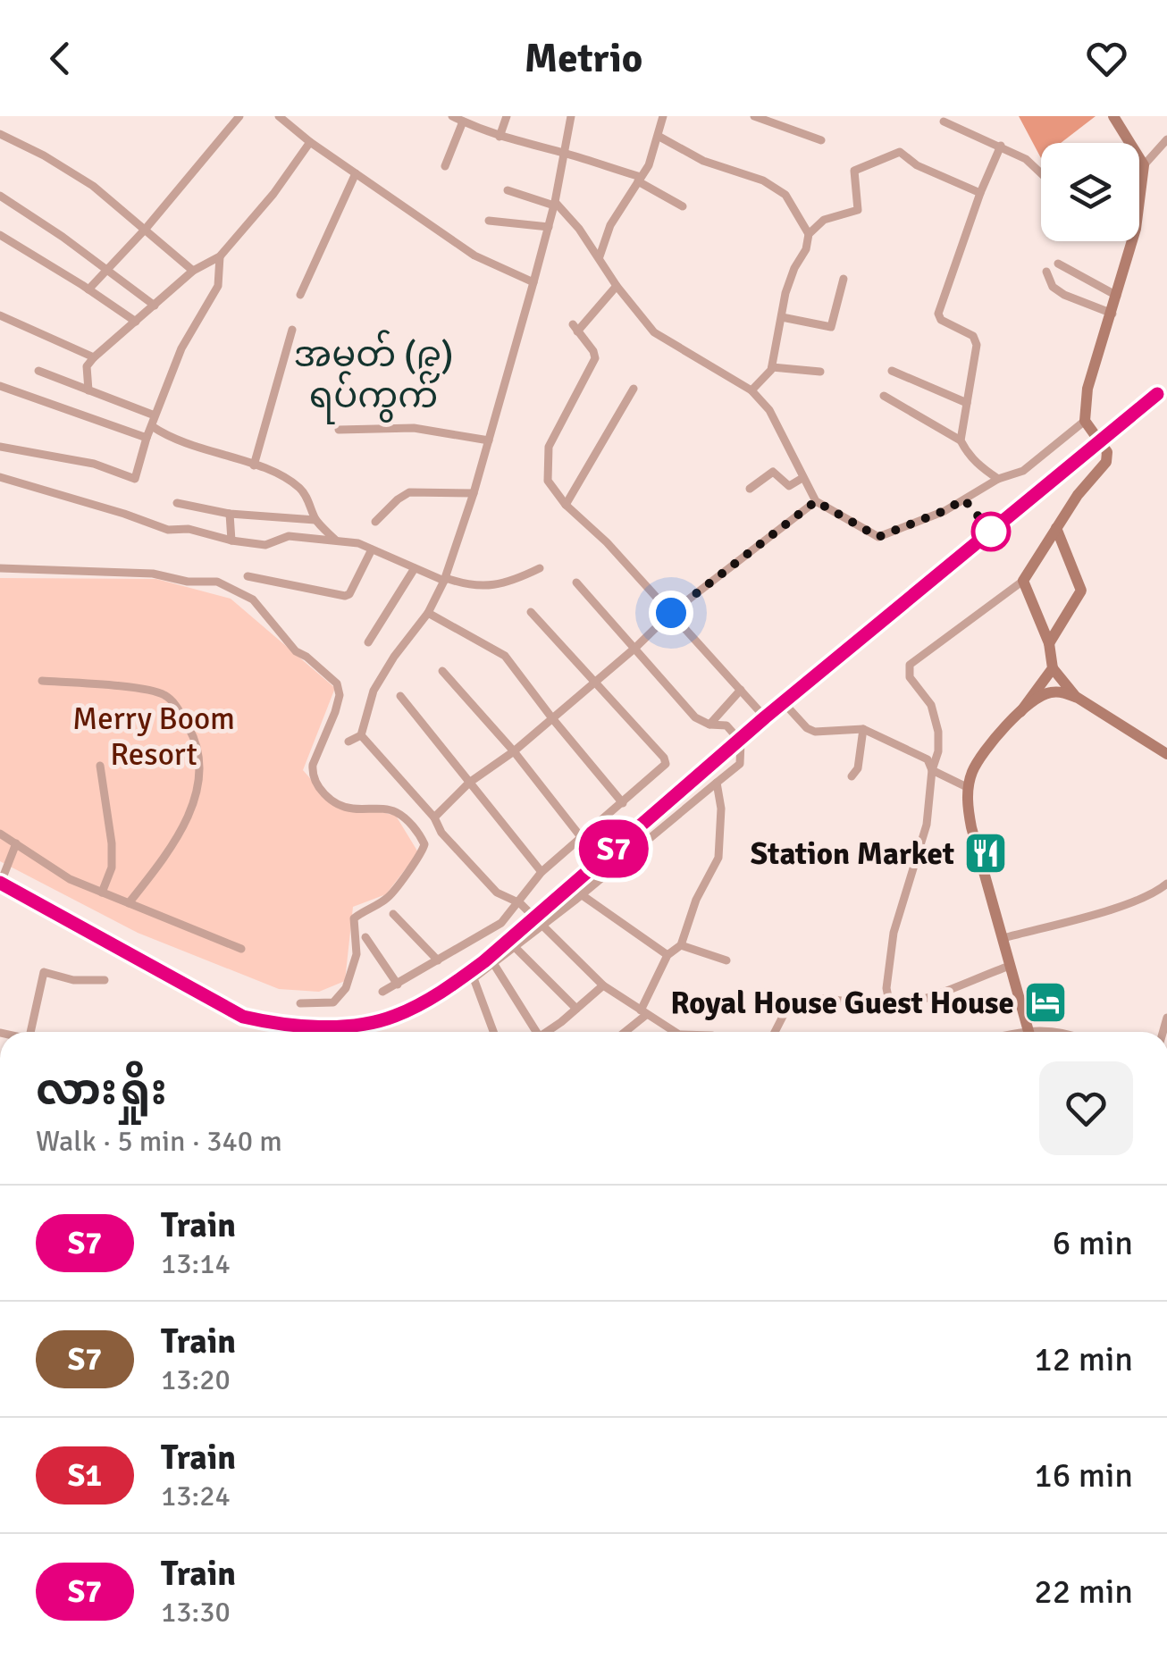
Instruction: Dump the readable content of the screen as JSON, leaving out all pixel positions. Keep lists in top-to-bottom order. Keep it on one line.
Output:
{"districts":["အမှတ် (၉) ရပ်ကွက်"],"parks":["Merry Boom Resort"],"places":{"restaurant":["Station Market"],"hotel":["Royal House Guest House"]},"page":{"header":"Metrio","on_map":"S7","heading":["လားရှိုး","Walk · 5 min · 340 m"],"list":[{"mark":"S7","name":"Train","note":"13:14","value":"6 min"},{"mark":"S7","name":"Train","note":"13:20","value":"12 min"},{"mark":"S1","name":"Train","note":"13:24","value":"16 min"},{"mark":"S7","name":"Train","note":"13:30","value":"22 min"}]}}
